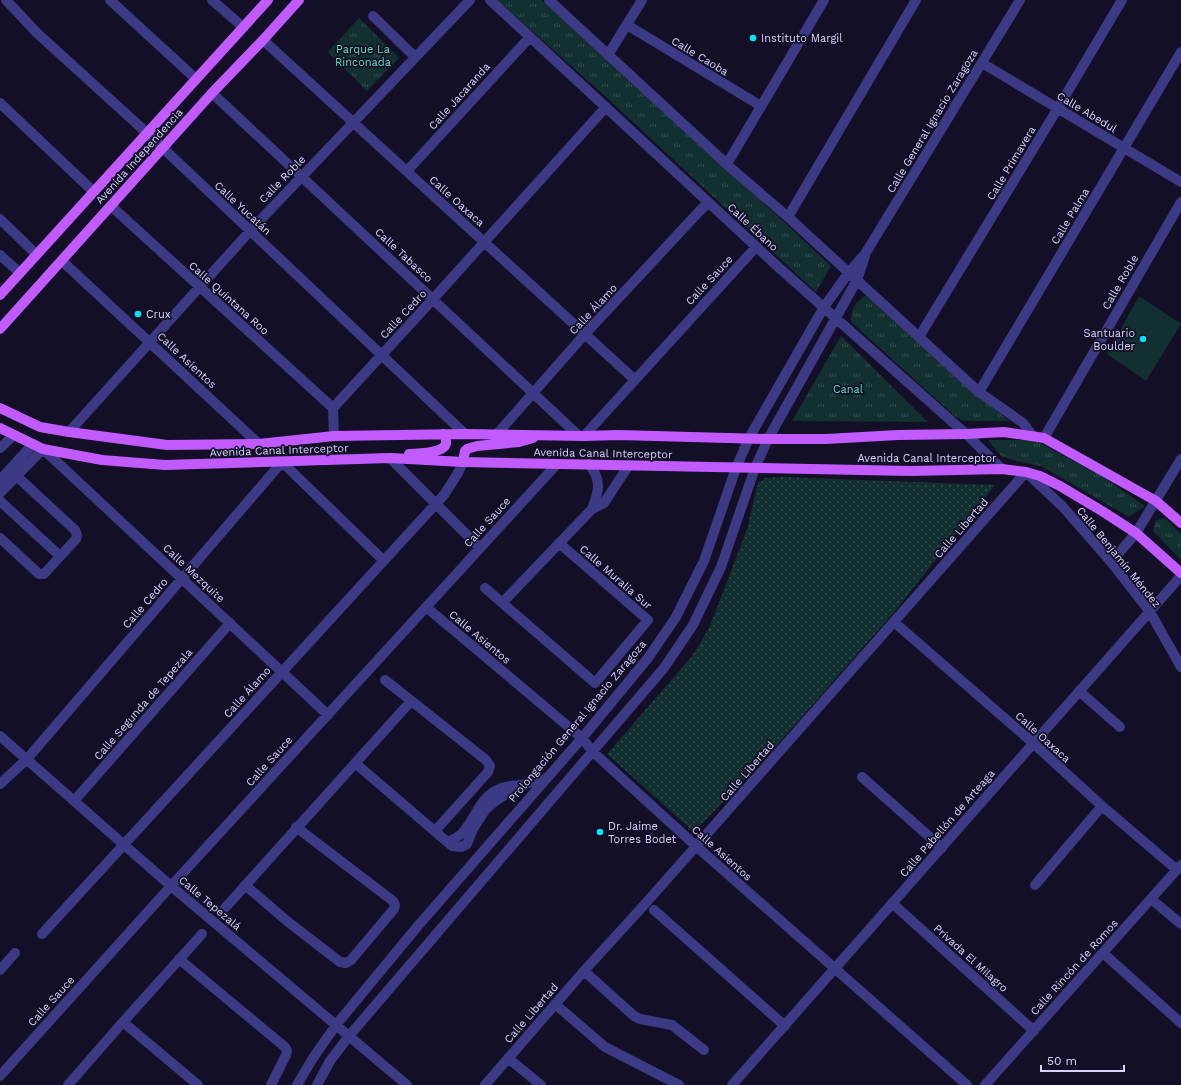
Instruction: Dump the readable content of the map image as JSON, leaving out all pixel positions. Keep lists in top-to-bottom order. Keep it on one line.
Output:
{"streets":{"main road":["Avenida Independencia","Avenida Canal Interceptor"],"street":["Calle Caoba","Calle Jacaranda","Calle Abedul","Calle General Ignacio Zaragoza","Calle Primavera","Calle Roble","Calle Oaxaca","Calle Yucatán","Calle Palma","Calle Ébano","Calle Tabasco","Calle Sauce","Calle Quintana Roo","Calle Álamo","Calle Cedro","Calle Asientos","Calle Libertad","Calle Benjamín Méndez","Calle Mezquite","Calle Muralia Sur","Calle Segunda de Tepezala","Prolongación General Ignacio Zaragoza","Calle Pabellón de Arteaga","Calle Tepezalá","Privada El Milagro","Calle Rincón de Romos"]},"crossings":[["Calle Jacaranda","Calle Oaxaca"],["Calle Jacaranda","Calle Ébano"],["Calle Abedul","Calle General Ignacio Zaragoza"],["Calle Abedul","Calle Primavera"],["Calle Abedul","Calle Palma"],["Calle General Ignacio Zaragoza","Prolongación General Ignacio Zaragoza"],["Avenida Independencia","Calle Oaxaca"],["Avenida Independencia","Calle Yucatán"],["Avenida Independencia","Calle Tabasco"],["Avenida Independencia","Calle Quintana Roo"],["Avenida Independencia","Calle Asientos"],["Calle Roble","Calle Oaxaca"],["Calle Roble","Calle Yucatán"],["Calle Roble","Calle Tabasco"],["Calle Roble","Calle Quintana Roo"],["Calle Roble","Calle Asientos"],["Calle Roble","Avenida Canal Interceptor"],["Calle Oaxaca","Calle Sauce"],["Calle Oaxaca","Calle Álamo"],["Calle Oaxaca","Calle Cedro"],["Calle Oaxaca","Calle Libertad"],["Calle Oaxaca","Calle Pabellón de Arteaga"],["Calle Oaxaca","Calle Rincón de Romos"],["Calle Yucatán","Calle Cedro"],["Calle Yucatán","Avenida Canal Interceptor"],["Calle Ébano","Calle Sauce"],["Calle Ébano","Calle Álamo"],["Calle Ébano","Calle Cedro"],["Calle Ébano","Avenida Canal Interceptor"],["Calle Ébano","Prolongación General Ignacio Zaragoza"],["Calle Tabasco","Calle Sauce"],["Calle Tabasco","Calle Álamo"],["Calle Tabasco","Calle Cedro"],["Calle Tabasco","Avenida Canal Interceptor"],["Calle Sauce","Calle Asientos"],["Calle Sauce","Avenida Canal Interceptor"],["Calle Sauce","Calle Mezquite"],["Calle Sauce","Calle Tepezalá"],["Calle Quintana Roo","Calle Cedro"],["Calle Álamo","Avenida Canal Interceptor"],["Calle Álamo","Calle Mezquite"],["Calle Álamo","Calle Tepezalá"],["Calle Cedro","Avenida Canal Interceptor"],["Calle Cedro","Calle Mezquite"],["Calle Cedro","Calle Tepezalá"],["Calle Asientos","Avenida Canal Interceptor"],["Calle Asientos","Calle Libertad"],["Calle Asientos","Prolongación General Ignacio Zaragoza"],["Calle Asientos","Calle Pabellón de Arteaga"],["Avenida Canal Interceptor","Calle Libertad"],["Avenida Canal Interceptor","Calle Benjamín Méndez"],["Avenida Canal Interceptor","Calle Mezquite"],["Avenida Canal Interceptor","Prolongación General Ignacio Zaragoza"],["Calle Libertad","Calle Benjamín Méndez"],["Calle Benjamín Méndez","Calle Pabellón de Arteaga"],["Calle Mezquite","Calle Segunda de Tepezala"],["Calle Segunda de Tepezala","Calle Tepezalá"],["Prolongación General Ignacio Zaragoza","Calle Tepezalá"],["Calle Pabellón de Arteaga","Privada El Milagro"],["Privada El Milagro","Calle Rincón de Romos"]],"parks":["Parque La Rinconada","Canal"],"places":["Instituto Margil","Crux","Santuario Boulder","Dr. Jaime Torres Bodet"],"scale_bar":"50 m"}
